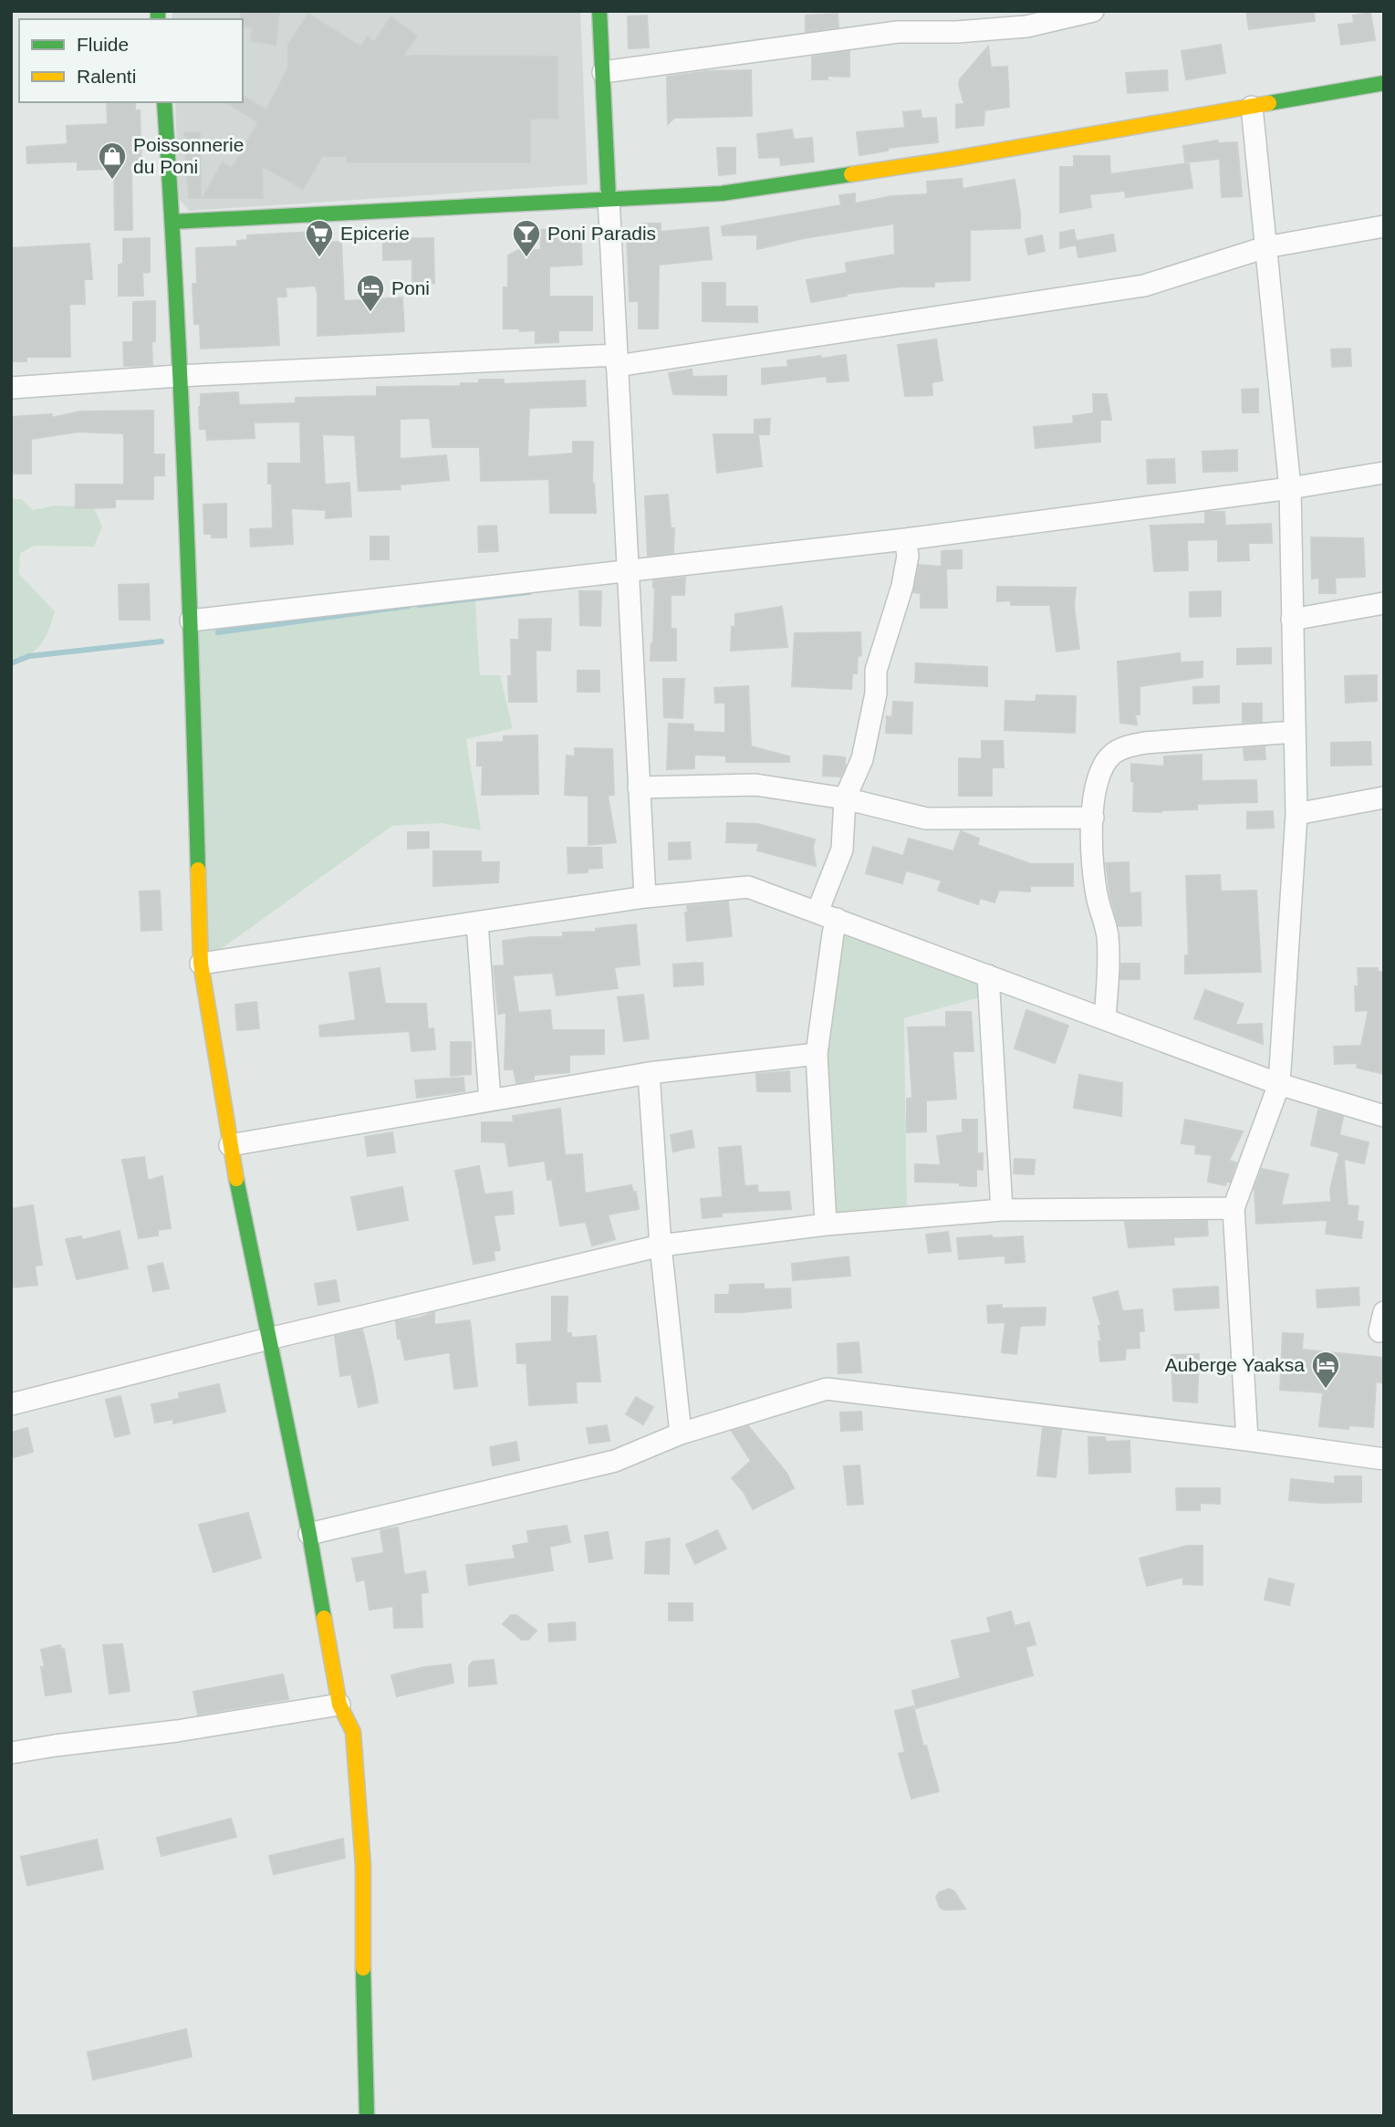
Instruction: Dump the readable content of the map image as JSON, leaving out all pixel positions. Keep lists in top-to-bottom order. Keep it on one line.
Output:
{"places":{"shop":["Poissonnerie du Poni"],"supermarket":["Epicerie"],"bar":["Poni Paradis"],"hotel":["Poni","Auberge Yaaksa"]},"legend":["Fluide","Ralenti"]}
